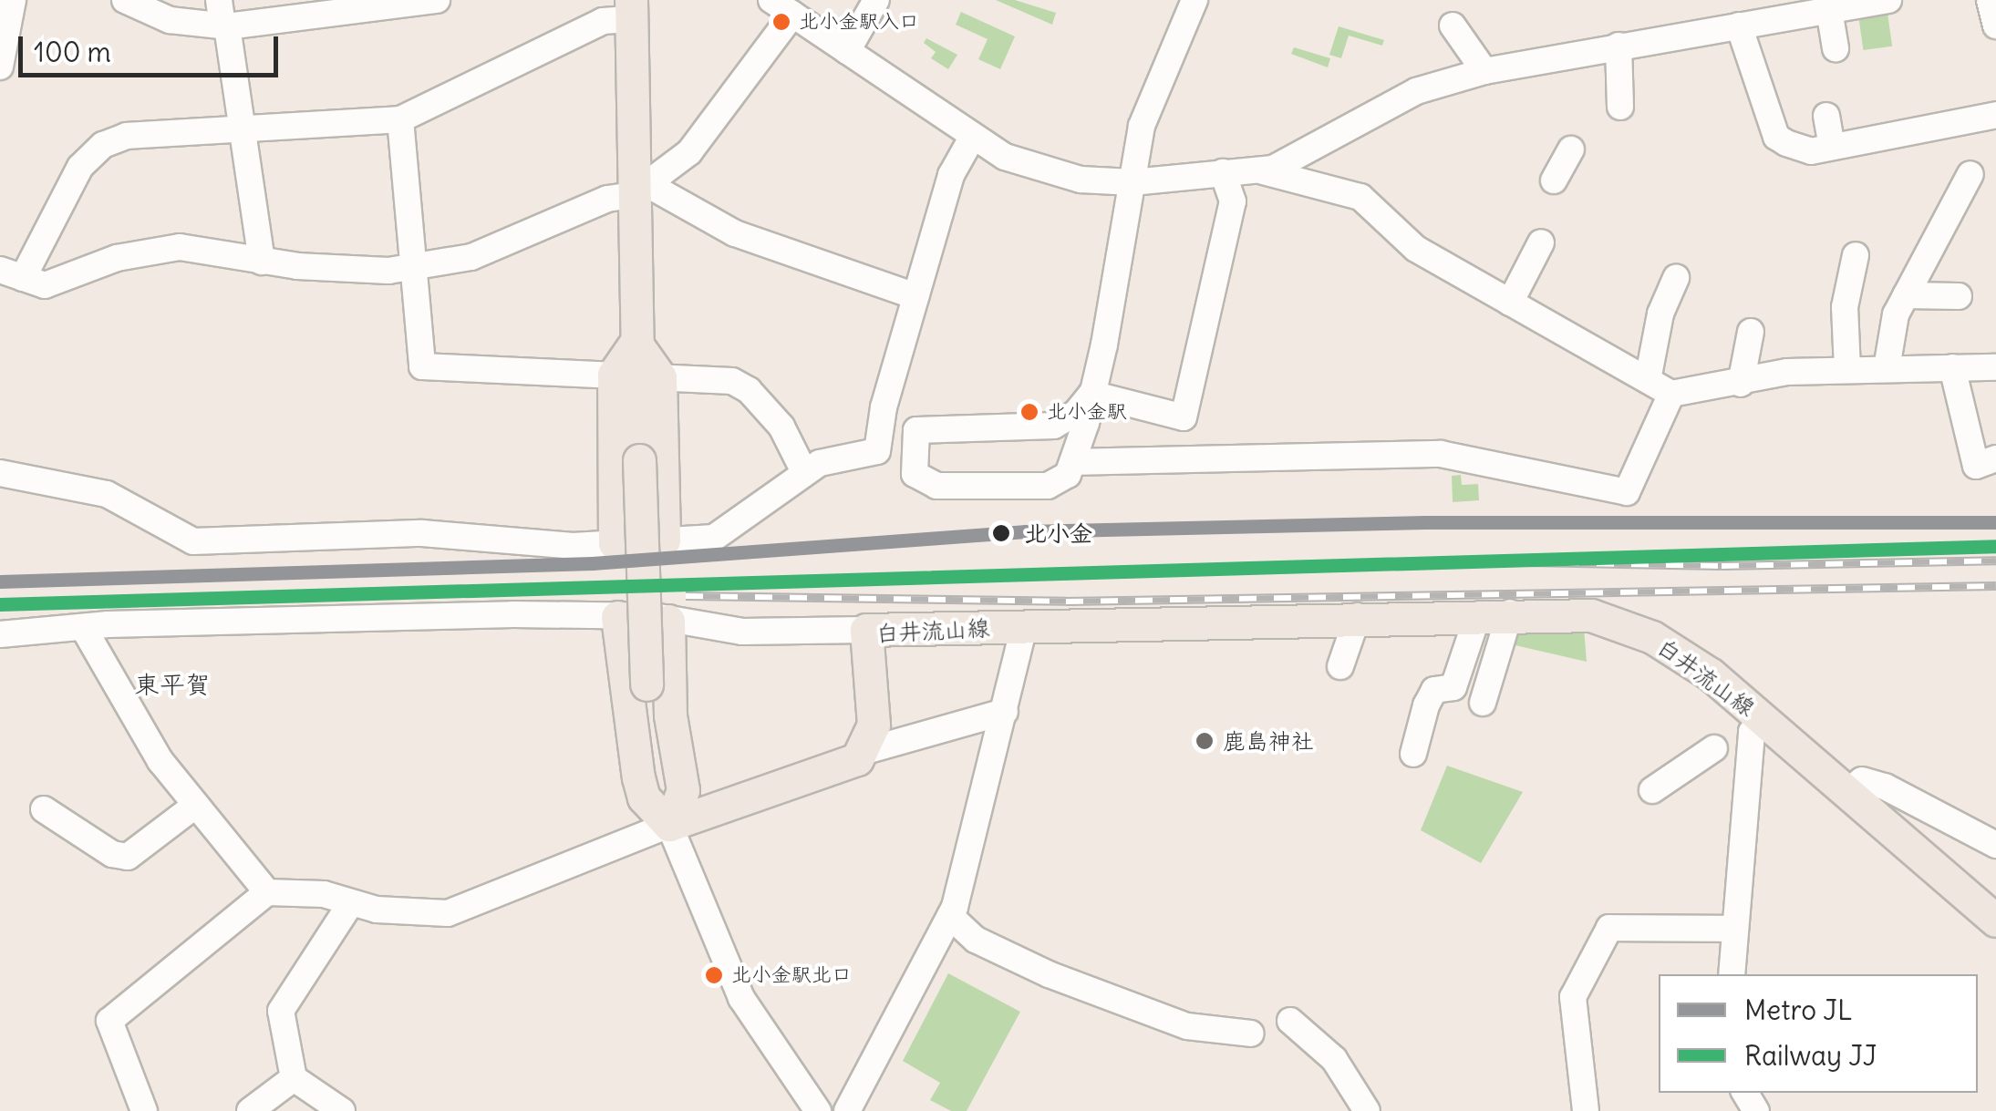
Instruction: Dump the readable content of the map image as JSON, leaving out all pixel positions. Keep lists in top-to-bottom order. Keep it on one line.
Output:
{"streets":{"main road":["白井流山線"]},"districts":["東平賀"],"places":["北小金駅入口","北小金駅","北小金","鹿島神社","北小金駅北口"],"lines":["metro line JL","rail line JJ"],"legend":["Metro JL","Railway JJ"],"scale_bar":"100 m"}
